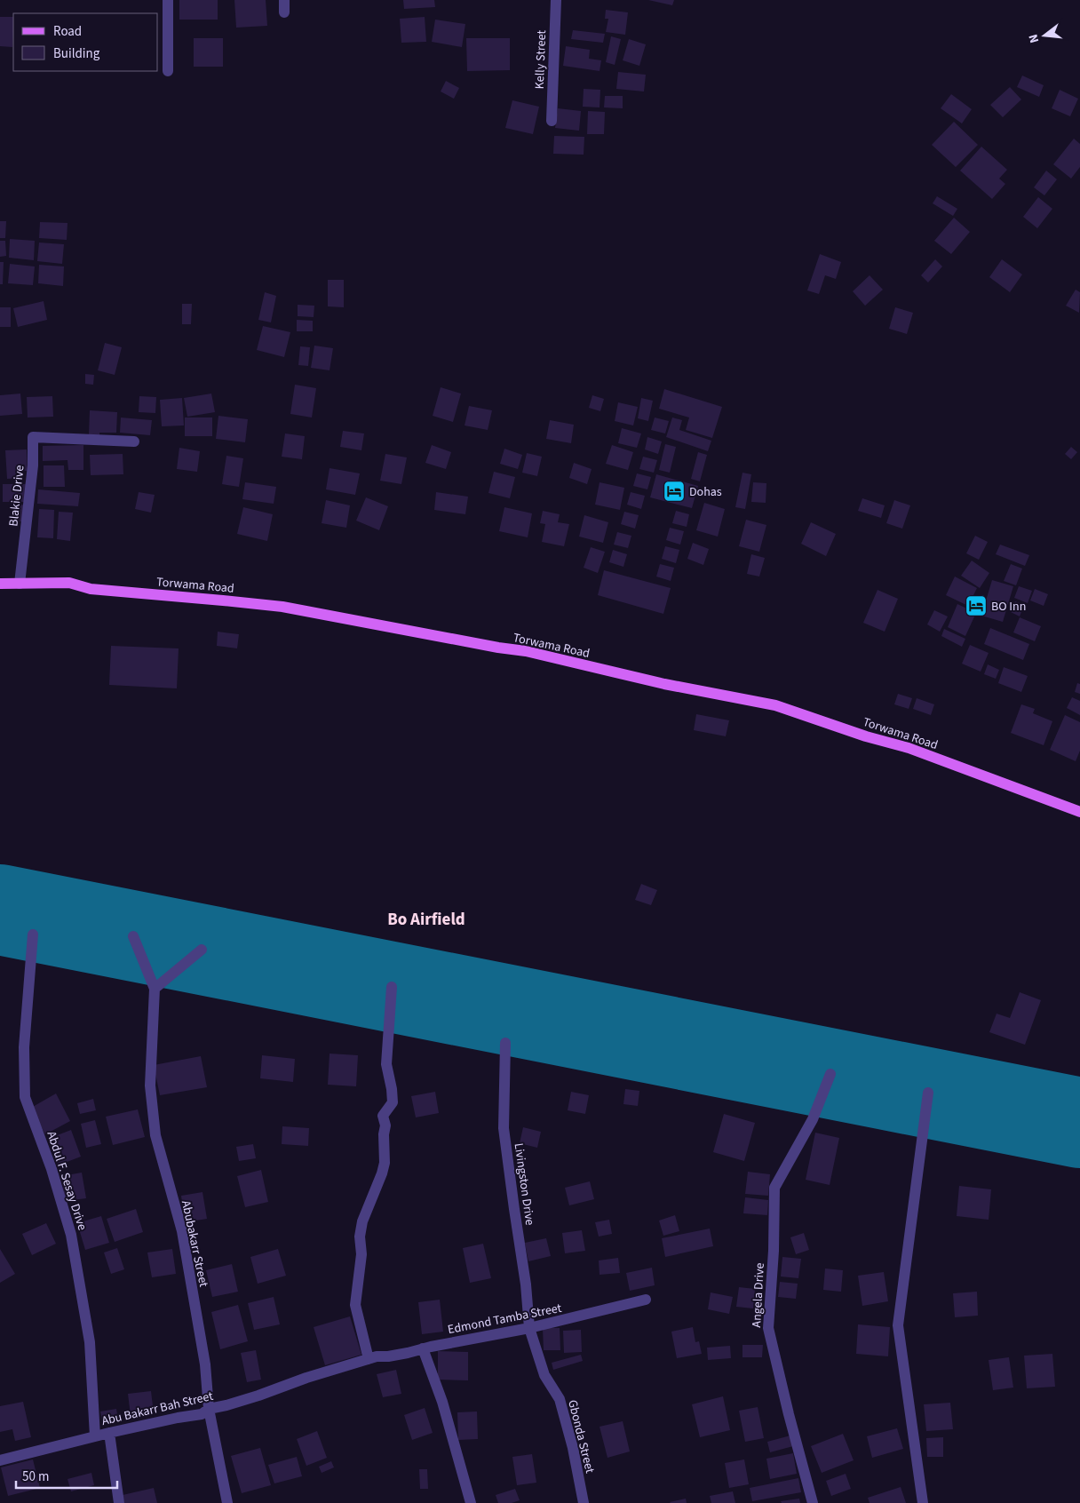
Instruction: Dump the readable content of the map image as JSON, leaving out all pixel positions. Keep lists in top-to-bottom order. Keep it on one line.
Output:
{"streets":{"main road":["Torwama Road"],"street":["Kelly Street","Blakie Drive","Abdul F. Sesay Drive","Livingston Drive","Abubakarr Street","Angela Drive","Edmond Tamba Street","Abu Bakarr Bah Street","Gbonda Street"]},"crossings":[["Blakie Drive","Torwama Road"],["Abdul F. Sesay Drive","Abu Bakarr Bah Street"],["Livingston Drive","Edmond Tamba Street"],["Livingston Drive","Gbonda Street"],["Abubakarr Street","Abu Bakarr Bah Street"],["Edmond Tamba Street","Abu Bakarr Bah Street"],["Edmond Tamba Street","Gbonda Street"]],"districts":["Bo Airfield"],"places":{"hotel":["Dohas","BO Inn"]},"legend":["Road","Building"],"scale_bar":"50 m","north":"left"}
